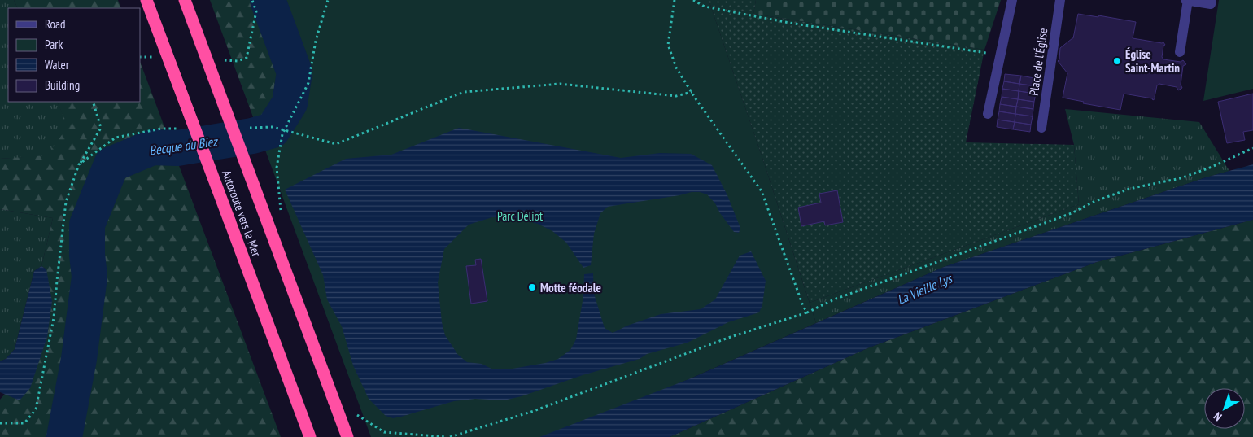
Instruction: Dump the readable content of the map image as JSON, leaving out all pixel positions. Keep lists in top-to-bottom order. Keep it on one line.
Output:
{"streets":{"highway":["Autoroute vers la Mer"],"street":["Place de l'Église"]},"water":["Becque du Biez","La Vieille Lys"],"parks":["Parc Déliot"],"places":["Église Saint-Martin","Motte féodale"],"legend":["Road","Park","Water","Building"],"north":"bottom left"}
